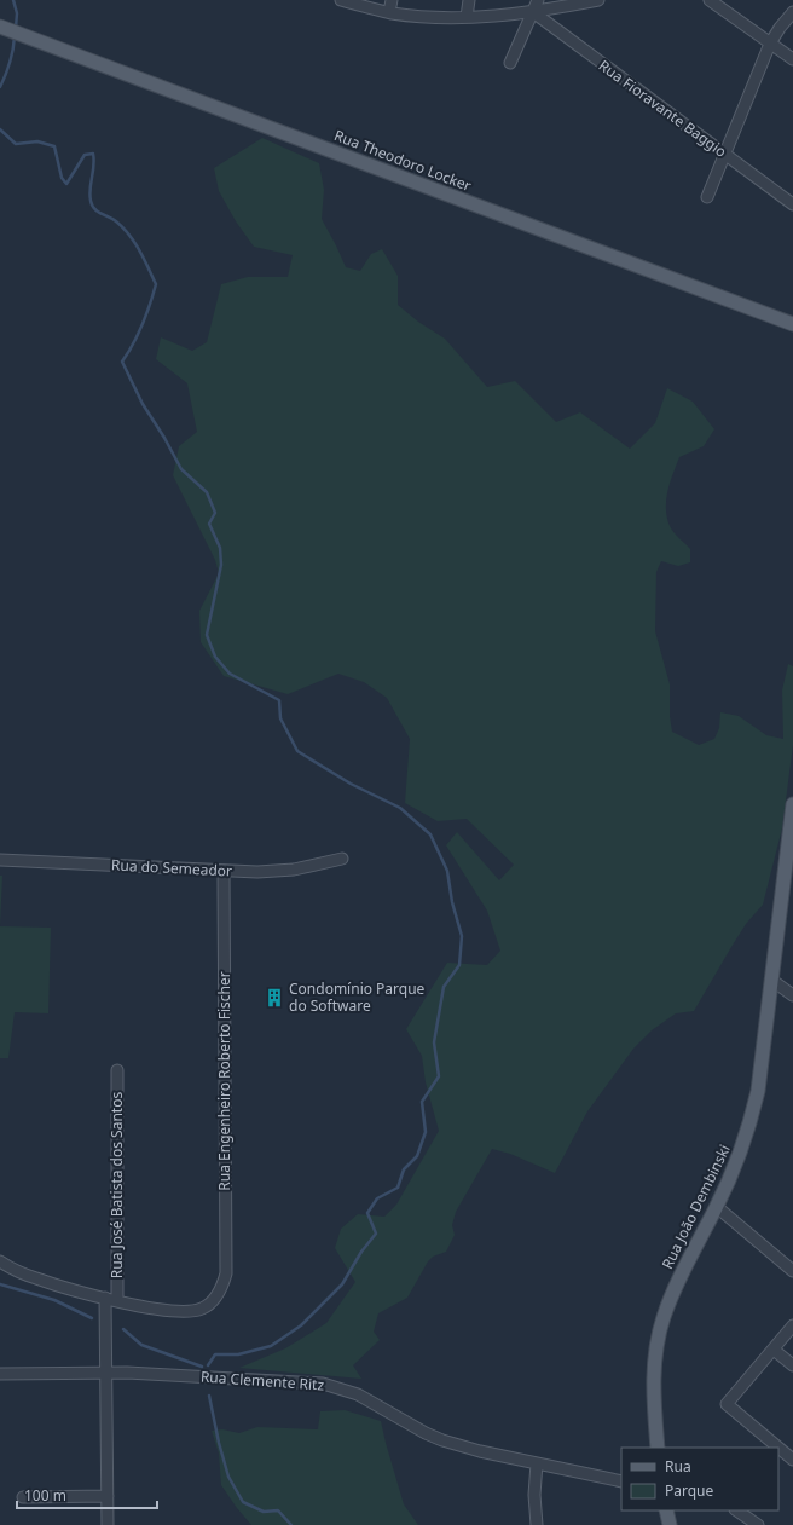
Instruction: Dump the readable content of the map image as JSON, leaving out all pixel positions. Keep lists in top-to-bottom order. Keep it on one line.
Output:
{"streets":{"main road":["Rua Theodoro Locker","Rua João Dembinski"],"street":["Rua Fioravante Baggio","Rua do Semeador","Rua Engenheiro Roberto Fischer","Rua José Batista dos Santos","Rua Clemente Ritz"]},"crossings":[["Rua do Semeador","Rua Engenheiro Roberto Fischer"],["Rua Engenheiro Roberto Fischer","Rua José Batista dos Santos"],["Rua José Batista dos Santos","Rua Clemente Ritz"]],"places":{"building":["Condomínio Parque do Software"]},"legend":["Rua","Parque"],"scale_bar":"100 m"}
